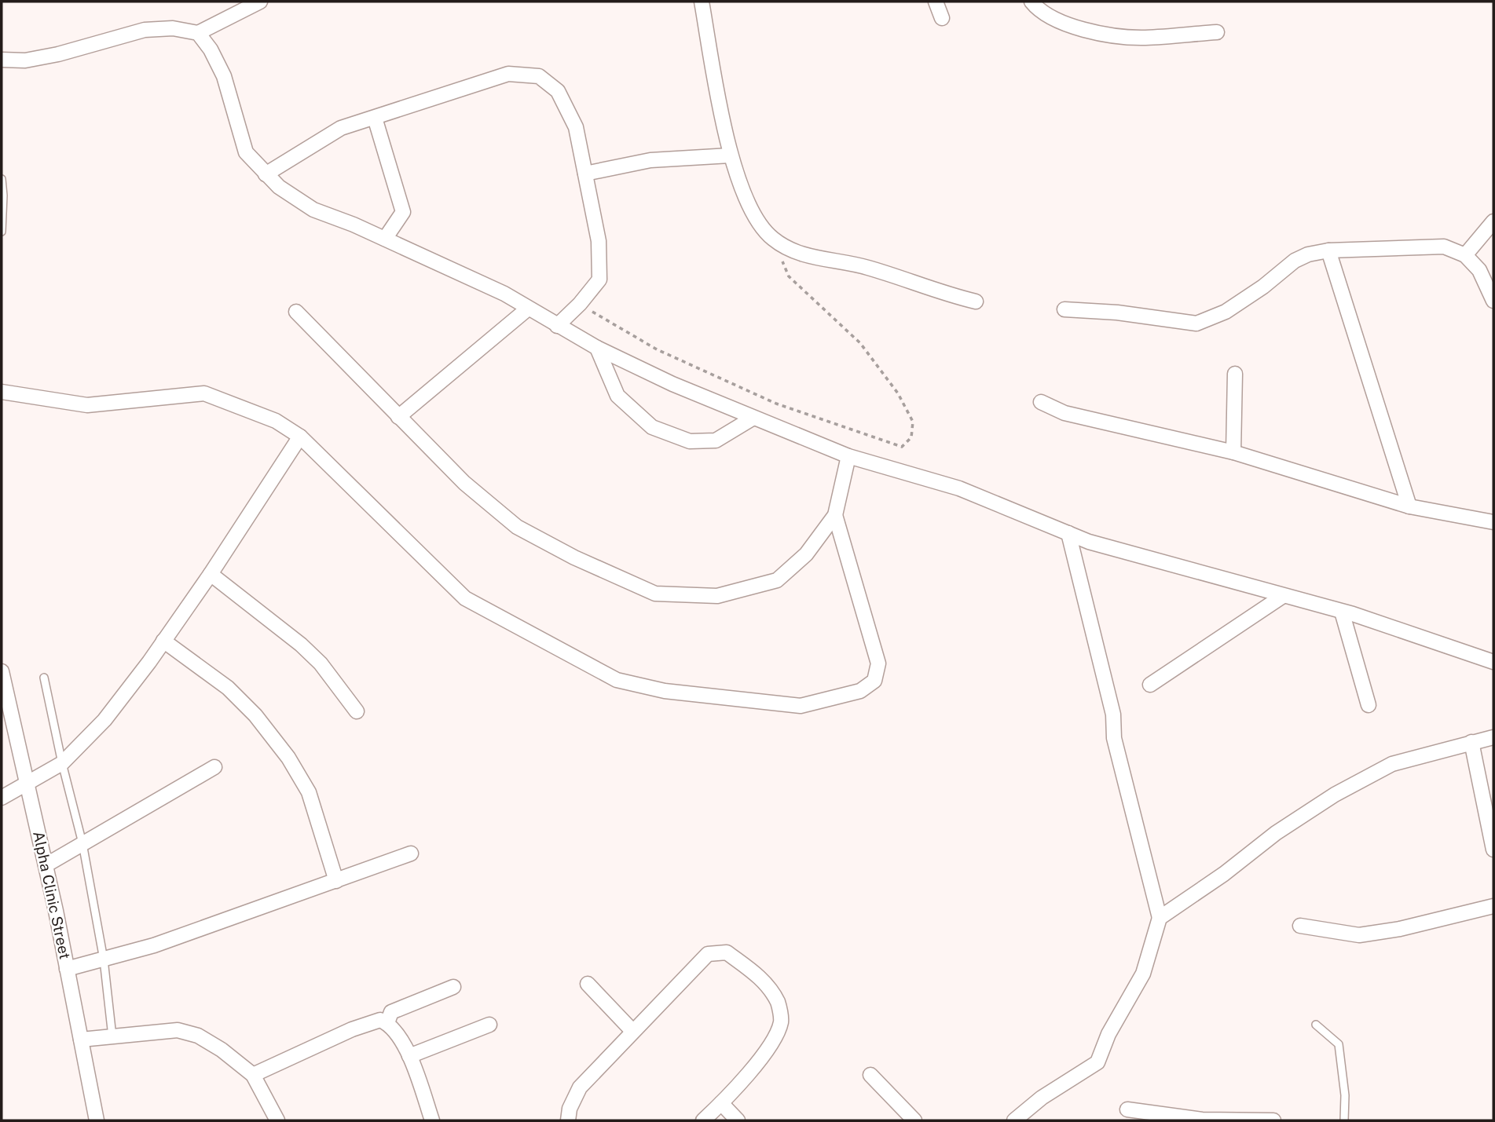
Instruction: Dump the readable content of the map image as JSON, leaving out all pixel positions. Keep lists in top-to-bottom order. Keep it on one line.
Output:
{"streets":{"street":["Alpha Clinic Street"]}}
